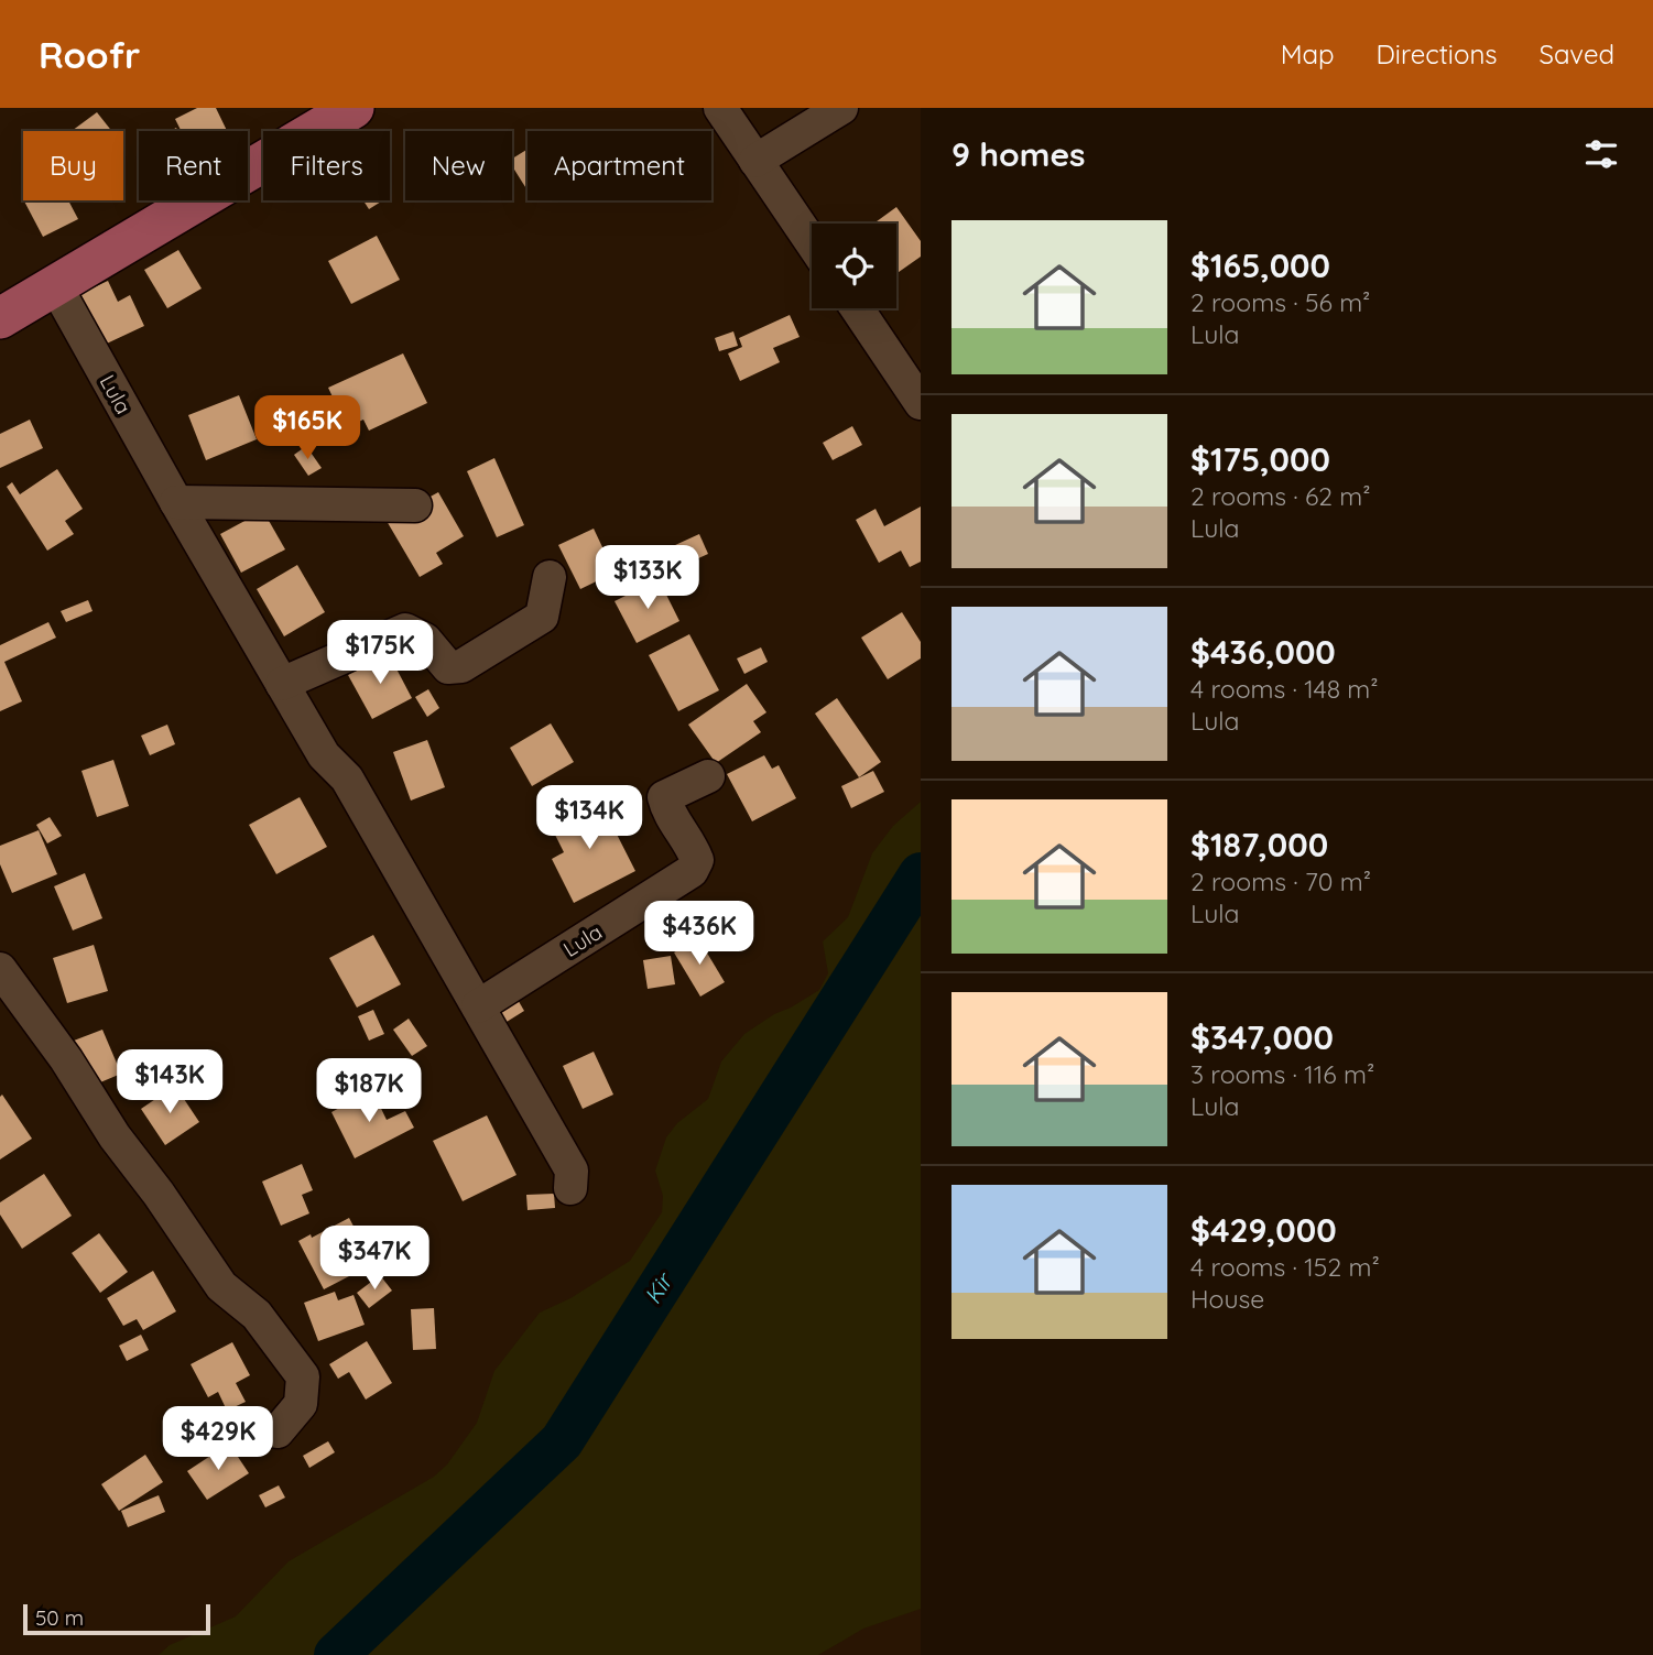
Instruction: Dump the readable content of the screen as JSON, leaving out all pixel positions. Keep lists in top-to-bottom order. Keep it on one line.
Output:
{"streets":{"street":["Lula"]},"water":["Kir"],"scale_bar":"50 m","page":{"header":"Roofr","nav":["Map","Directions","Saved"],"heading":"9 homes","chip":["Buy","Rent","Filters","New","Apartment"],"list":[{"name":"$165,000","note":"2 rooms · 56 m² · Lula"},{"name":"$175,000","note":"2 rooms · 62 m² · Lula"},{"name":"$436,000","note":"4 rooms · 148 m² · Lula"},{"name":"$187,000","note":"2 rooms · 70 m² · Lula"},{"name":"$347,000","note":"3 rooms · 116 m² · Lula"},{"name":"$429,000","note":"4 rooms · 152 m² · House"}],"price":["$165K","$133K","$175K","$134K","$436K","$143K","$187K","$347K","$429K"],"scale":"50 m"}}
